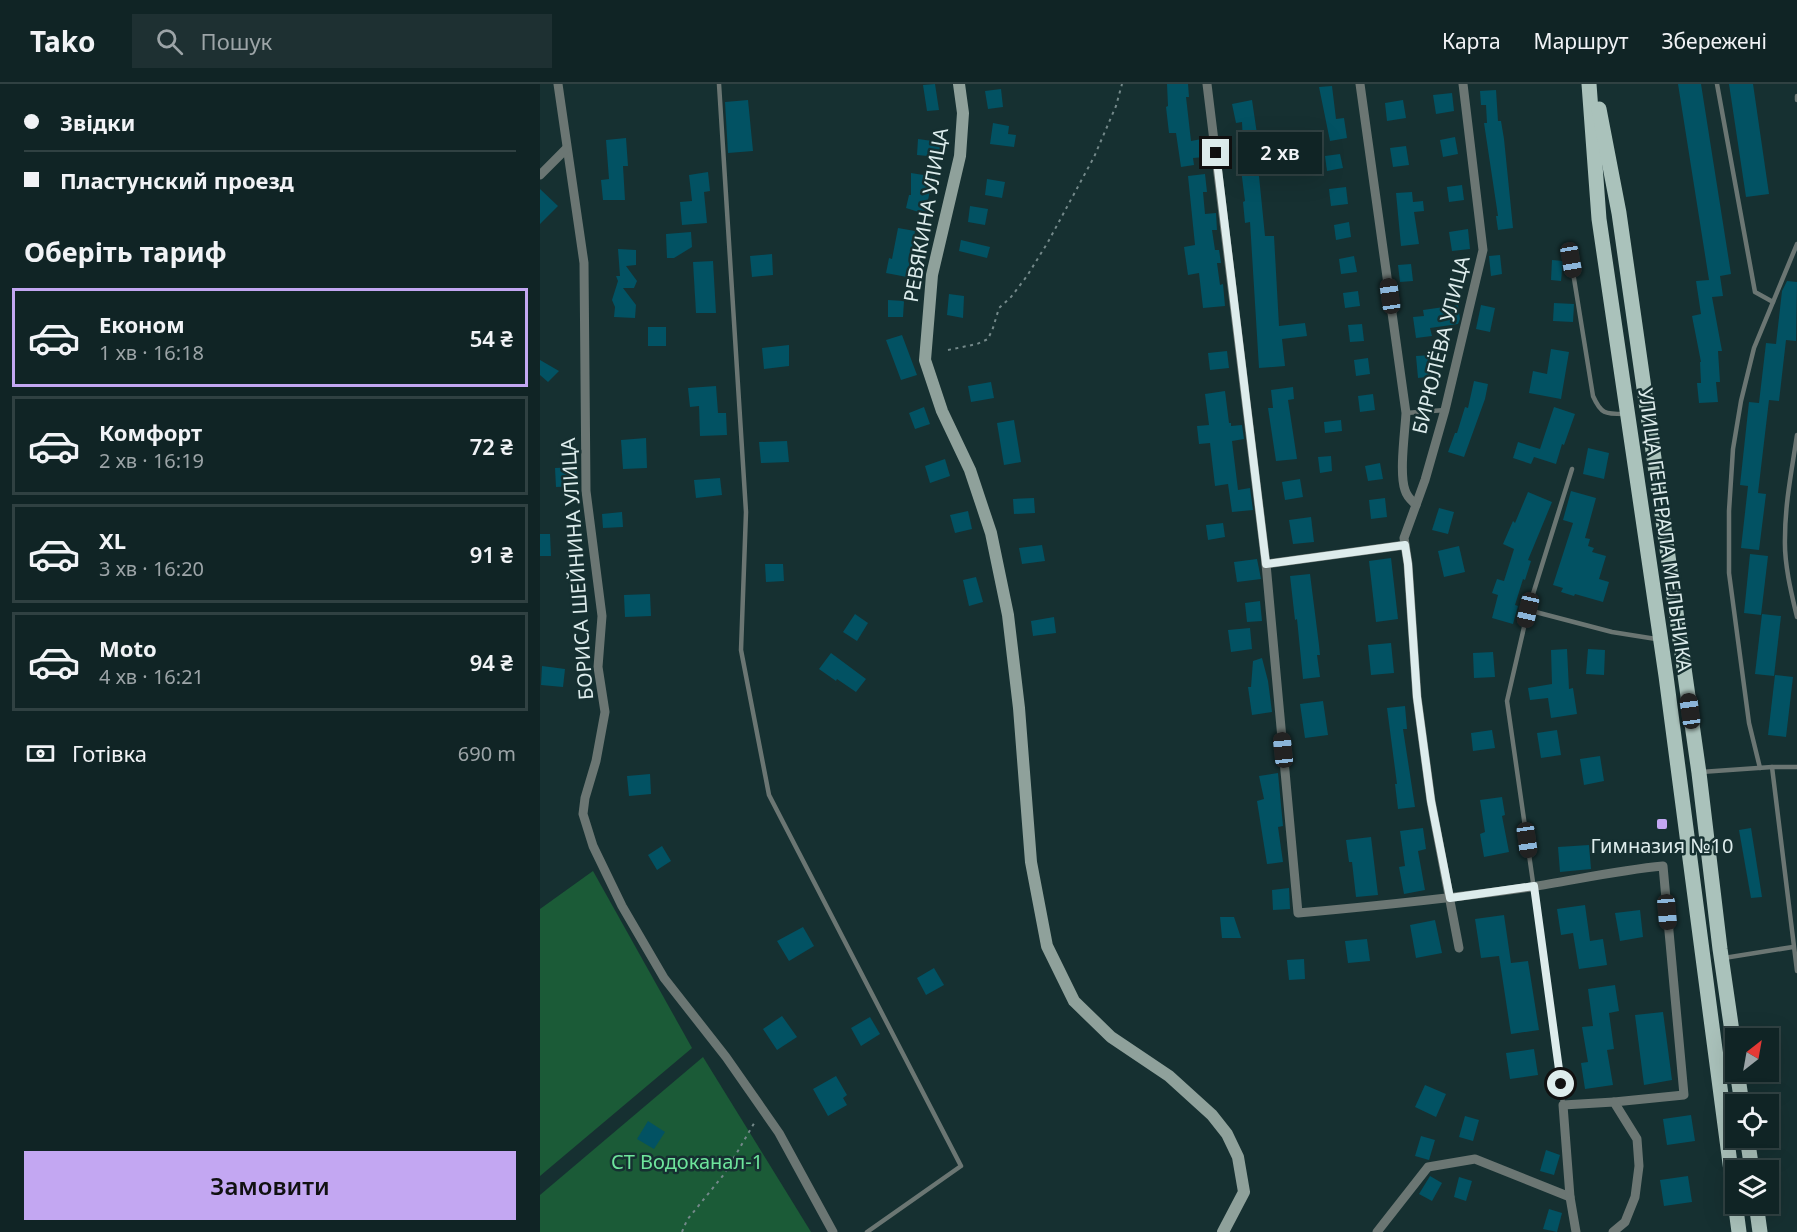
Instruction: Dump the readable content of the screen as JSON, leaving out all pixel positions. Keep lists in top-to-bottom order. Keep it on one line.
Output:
{"streets":{"main road":["РЕВЯКИНА УЛИЦА","УЛИЦА ГЕНЕРАЛА МЕЛЬНИКА"],"street":["БИРЮЛЁВА УЛИЦА","БОРИСА ШЕЙНИНА УЛИЦА"]},"parks":["СТ Водоканал-1"],"places":{"transit":["Гимназия №10"]},"north":"top right","page":{"header":"Tako","search":"Пошук","nav":["Карта","Маршрут","Збережені"],"banner":["Звідки","Пластунский проезд"],"bubble":"2 хв","heading":"Оберіть тариф","list":[{"name":"Економ","note":"1 хв · 16:18","value":"54 ₴"},{"name":"Комфорт","note":"2 хв · 16:19","value":"72 ₴"},{"name":"XL","note":"3 хв · 16:20","value":"91 ₴"},{"name":"Moto","note":"4 хв · 16:21","value":"94 ₴"}],"pay":["Готівка","690 m"],"buttons":"Замовити"}}
